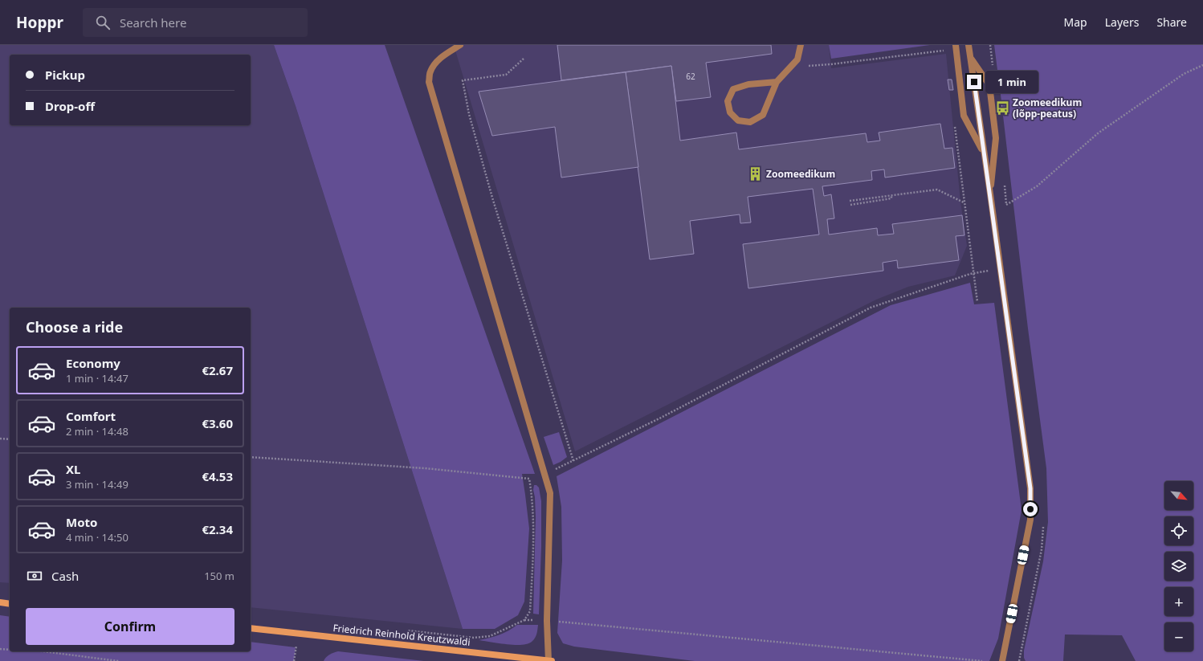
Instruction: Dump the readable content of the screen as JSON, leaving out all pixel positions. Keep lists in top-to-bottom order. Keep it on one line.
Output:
{"streets":{"main road":["Friedrich Reinhold Kreutzwaldi"]},"places":{"bus stop":["Zoomeedikum (lõpp-peatus)"],"building":["Zoomeedikum"]},"house_numbers":["62"],"north":"bottom right","page":{"header":"Hoppr","search":"Search here","nav":["Map","Layers","Share"],"banner":["Pickup","Drop-off"],"bubble":"1 min","heading":"Choose a ride","list":[{"name":"Economy","note":"1 min · 14:47","value":"€2.67"},{"name":"Comfort","note":"2 min · 14:48","value":"€3.60"},{"name":"XL","note":"3 min · 14:49","value":"€4.53"},{"name":"Moto","note":"4 min · 14:50","value":"€2.34"}],"map_buttons":["+","−"],"pay":["Cash","150 m"],"buttons":"Confirm"}}
